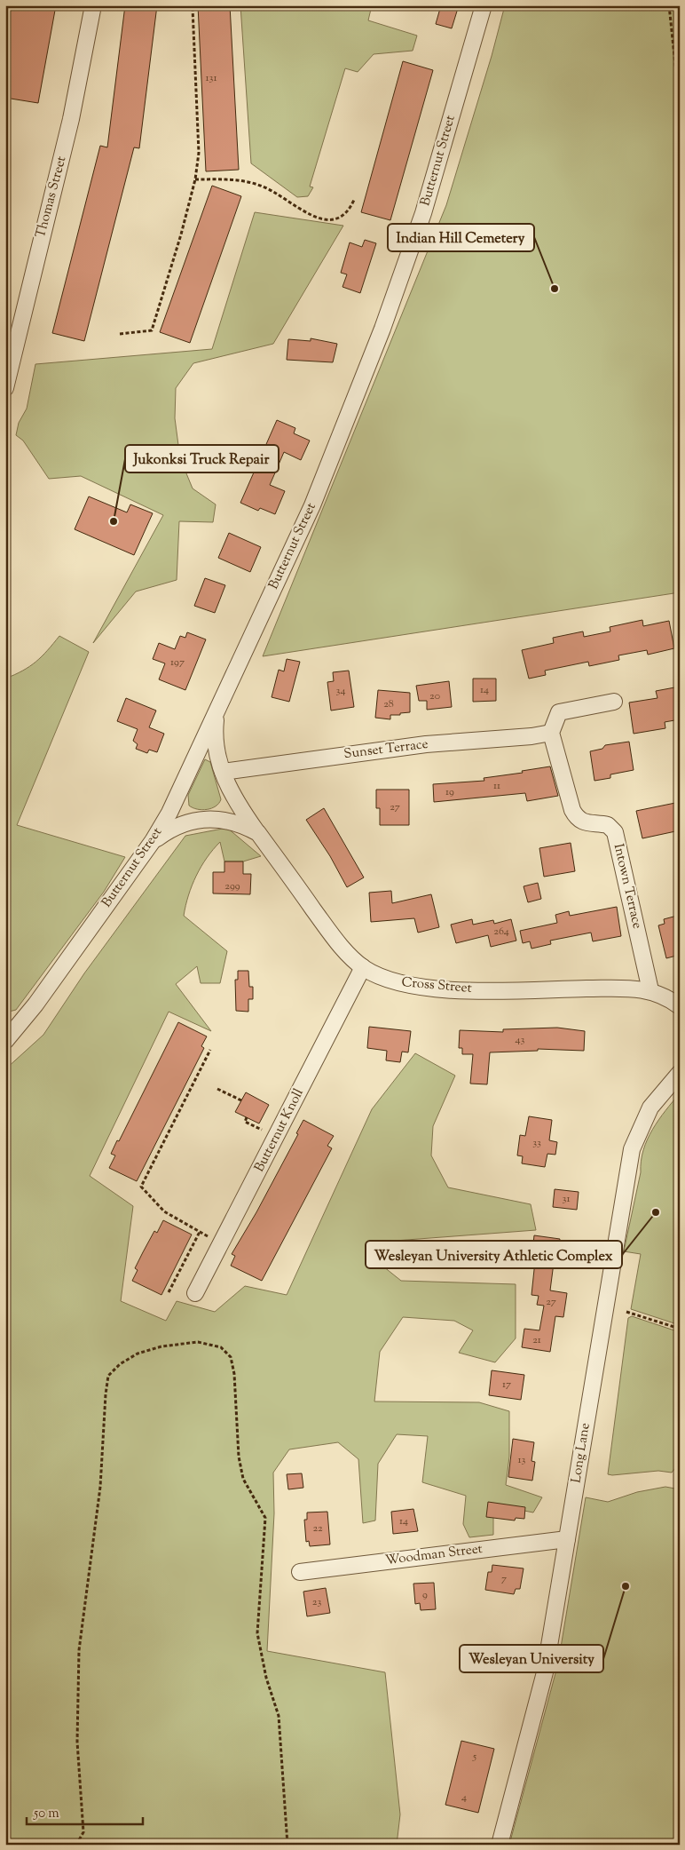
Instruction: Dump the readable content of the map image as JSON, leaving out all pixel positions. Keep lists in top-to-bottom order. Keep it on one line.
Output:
{"streets":{"street":["Butternut Street","Thomas Street","Sunset Terrace","Intown Terrace","Cross Street","Butternut Knoll","Long Lane","Woodman Street"]},"crossings":[["Butternut Street","Cross Street"],["Sunset Terrace","Intown Terrace"],["Sunset Terrace","Cross Street"],["Intown Terrace","Cross Street"],["Cross Street","Butternut Knoll"],["Long Lane","Woodman Street"]],"places":["Indian Hill Cemetery","Jukonksi Truck Repair","Wesleyan University Athletic Complex","Wesleyan University"],"house_numbers":["131","197","14","34","20","28","11","19","27","299","264","43","33","31","27","21","17","13","14","22","7","9","23","5","4"],"scale_bar":"50 m"}
